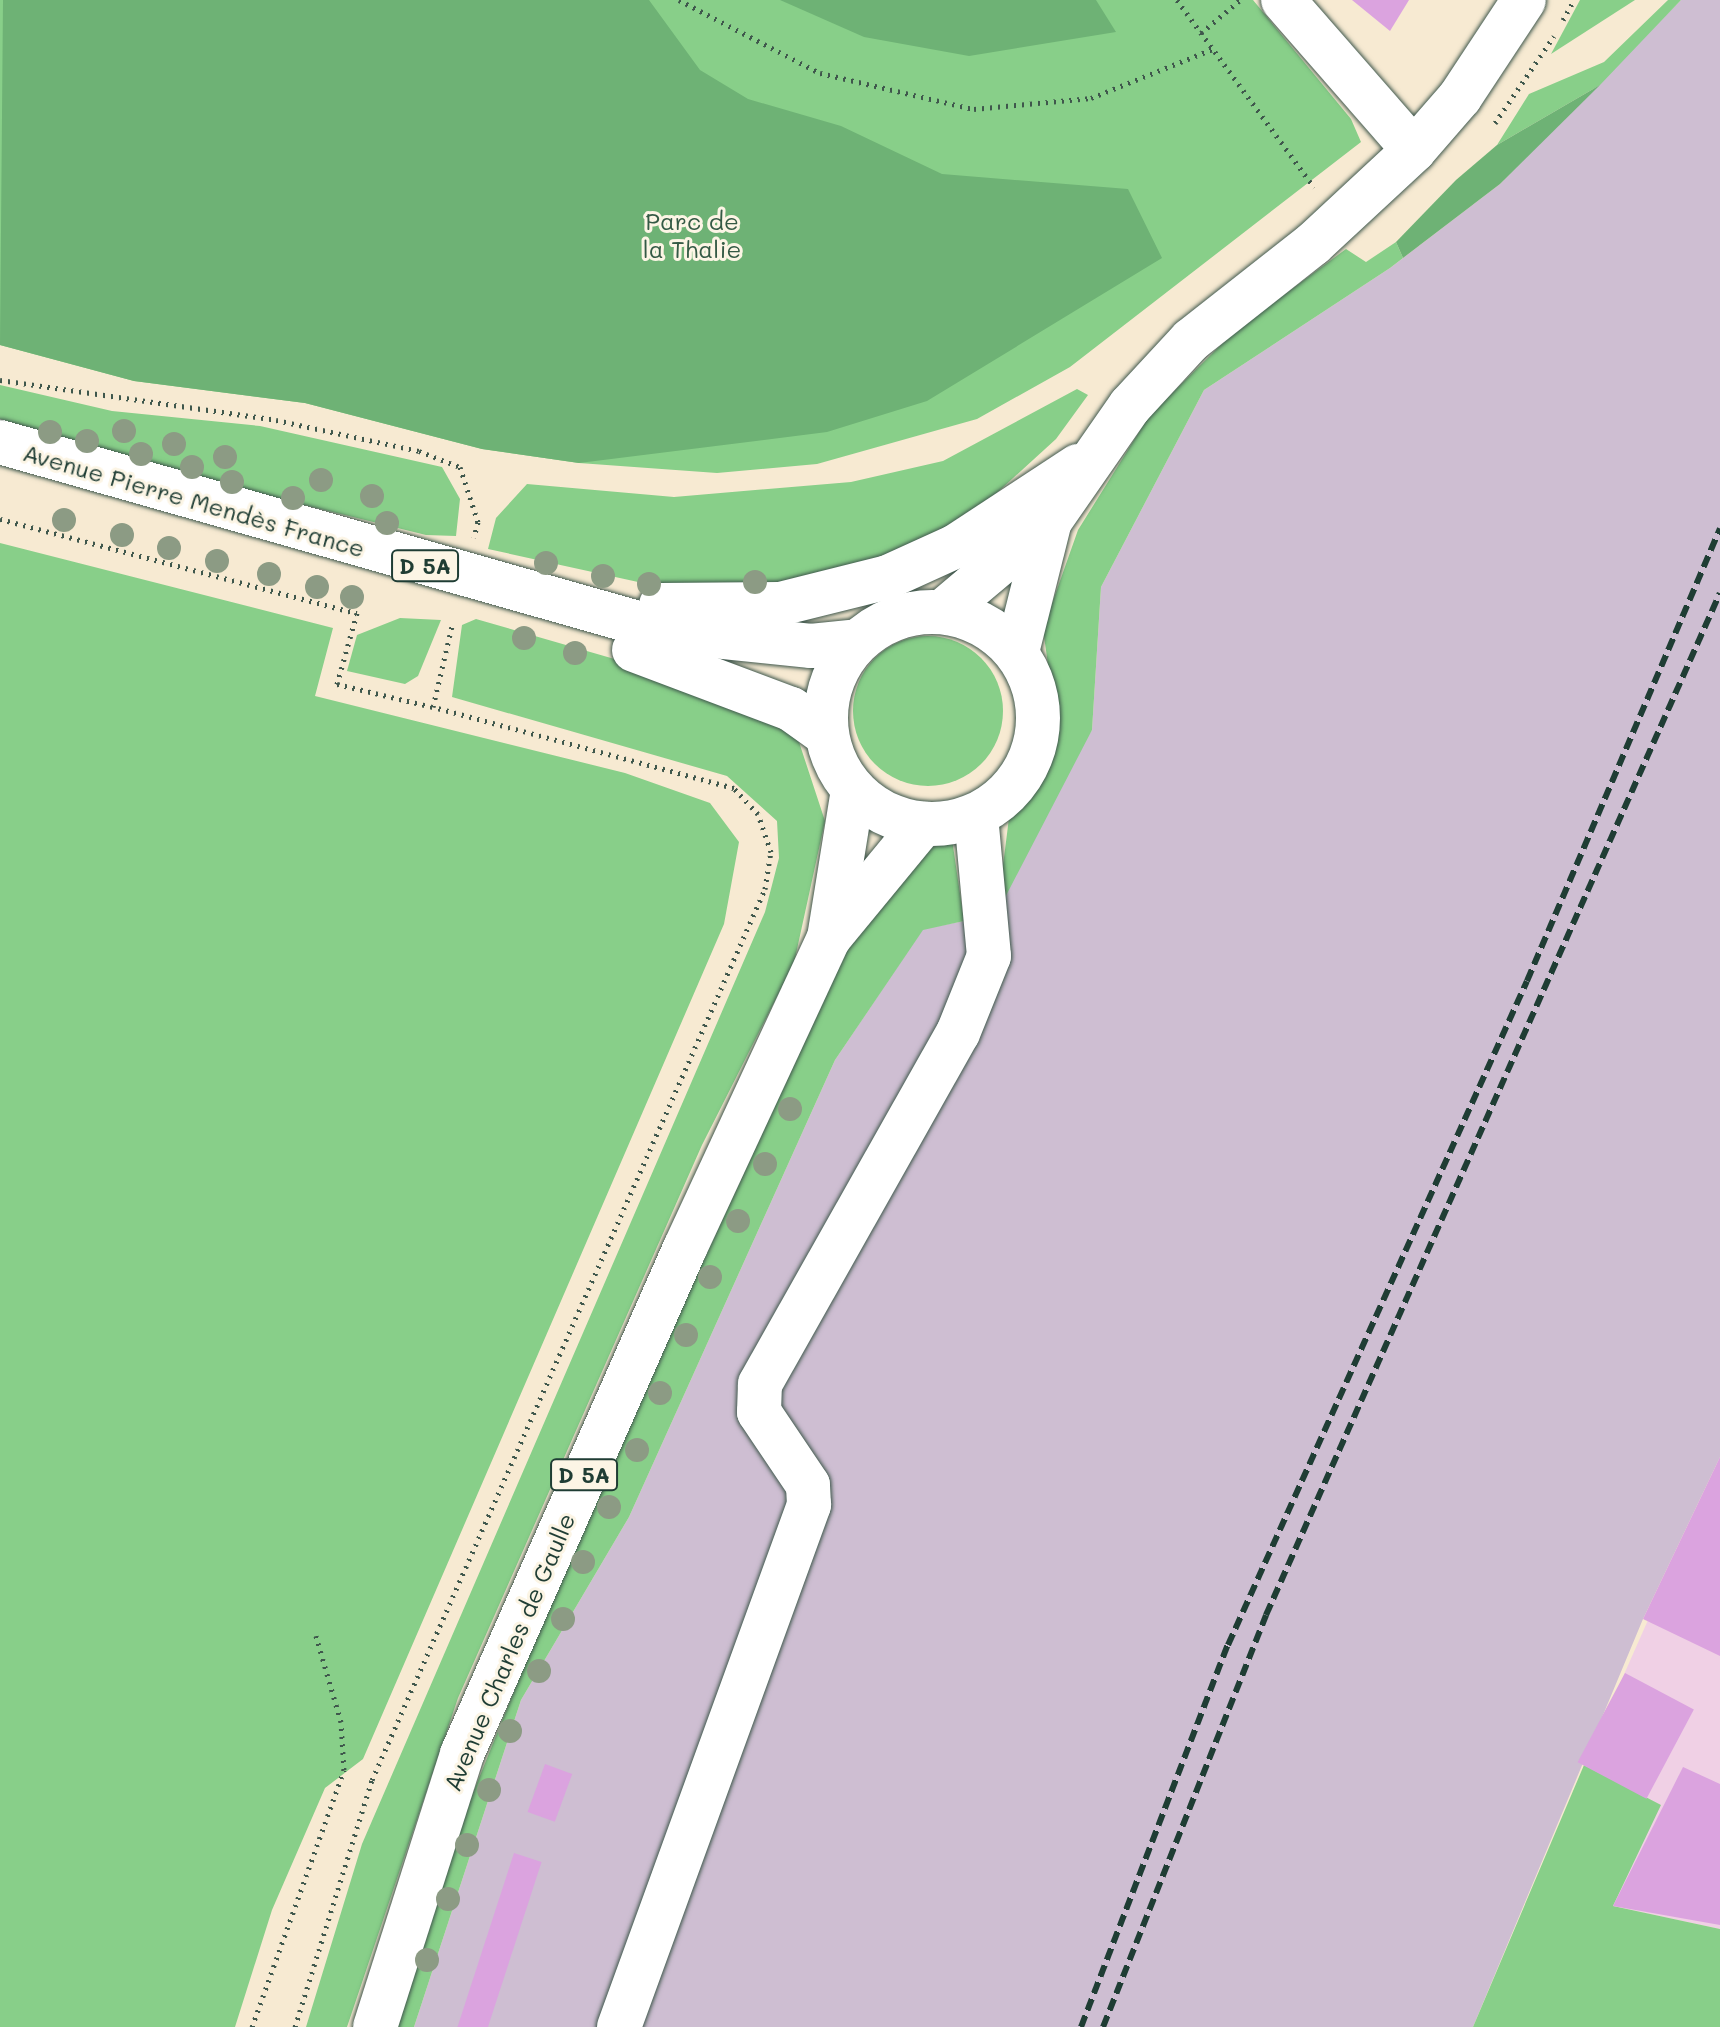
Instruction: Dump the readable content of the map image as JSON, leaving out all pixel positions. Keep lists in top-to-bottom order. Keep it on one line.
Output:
{"streets":{"main road":["Avenue Pierre Mendès France","D 5A","Avenue Charles de Gaulle"]},"crossings":[["Avenue Pierre Mendès France","Avenue Charles de Gaulle"]],"parks":["Parc de la Thalie"]}
